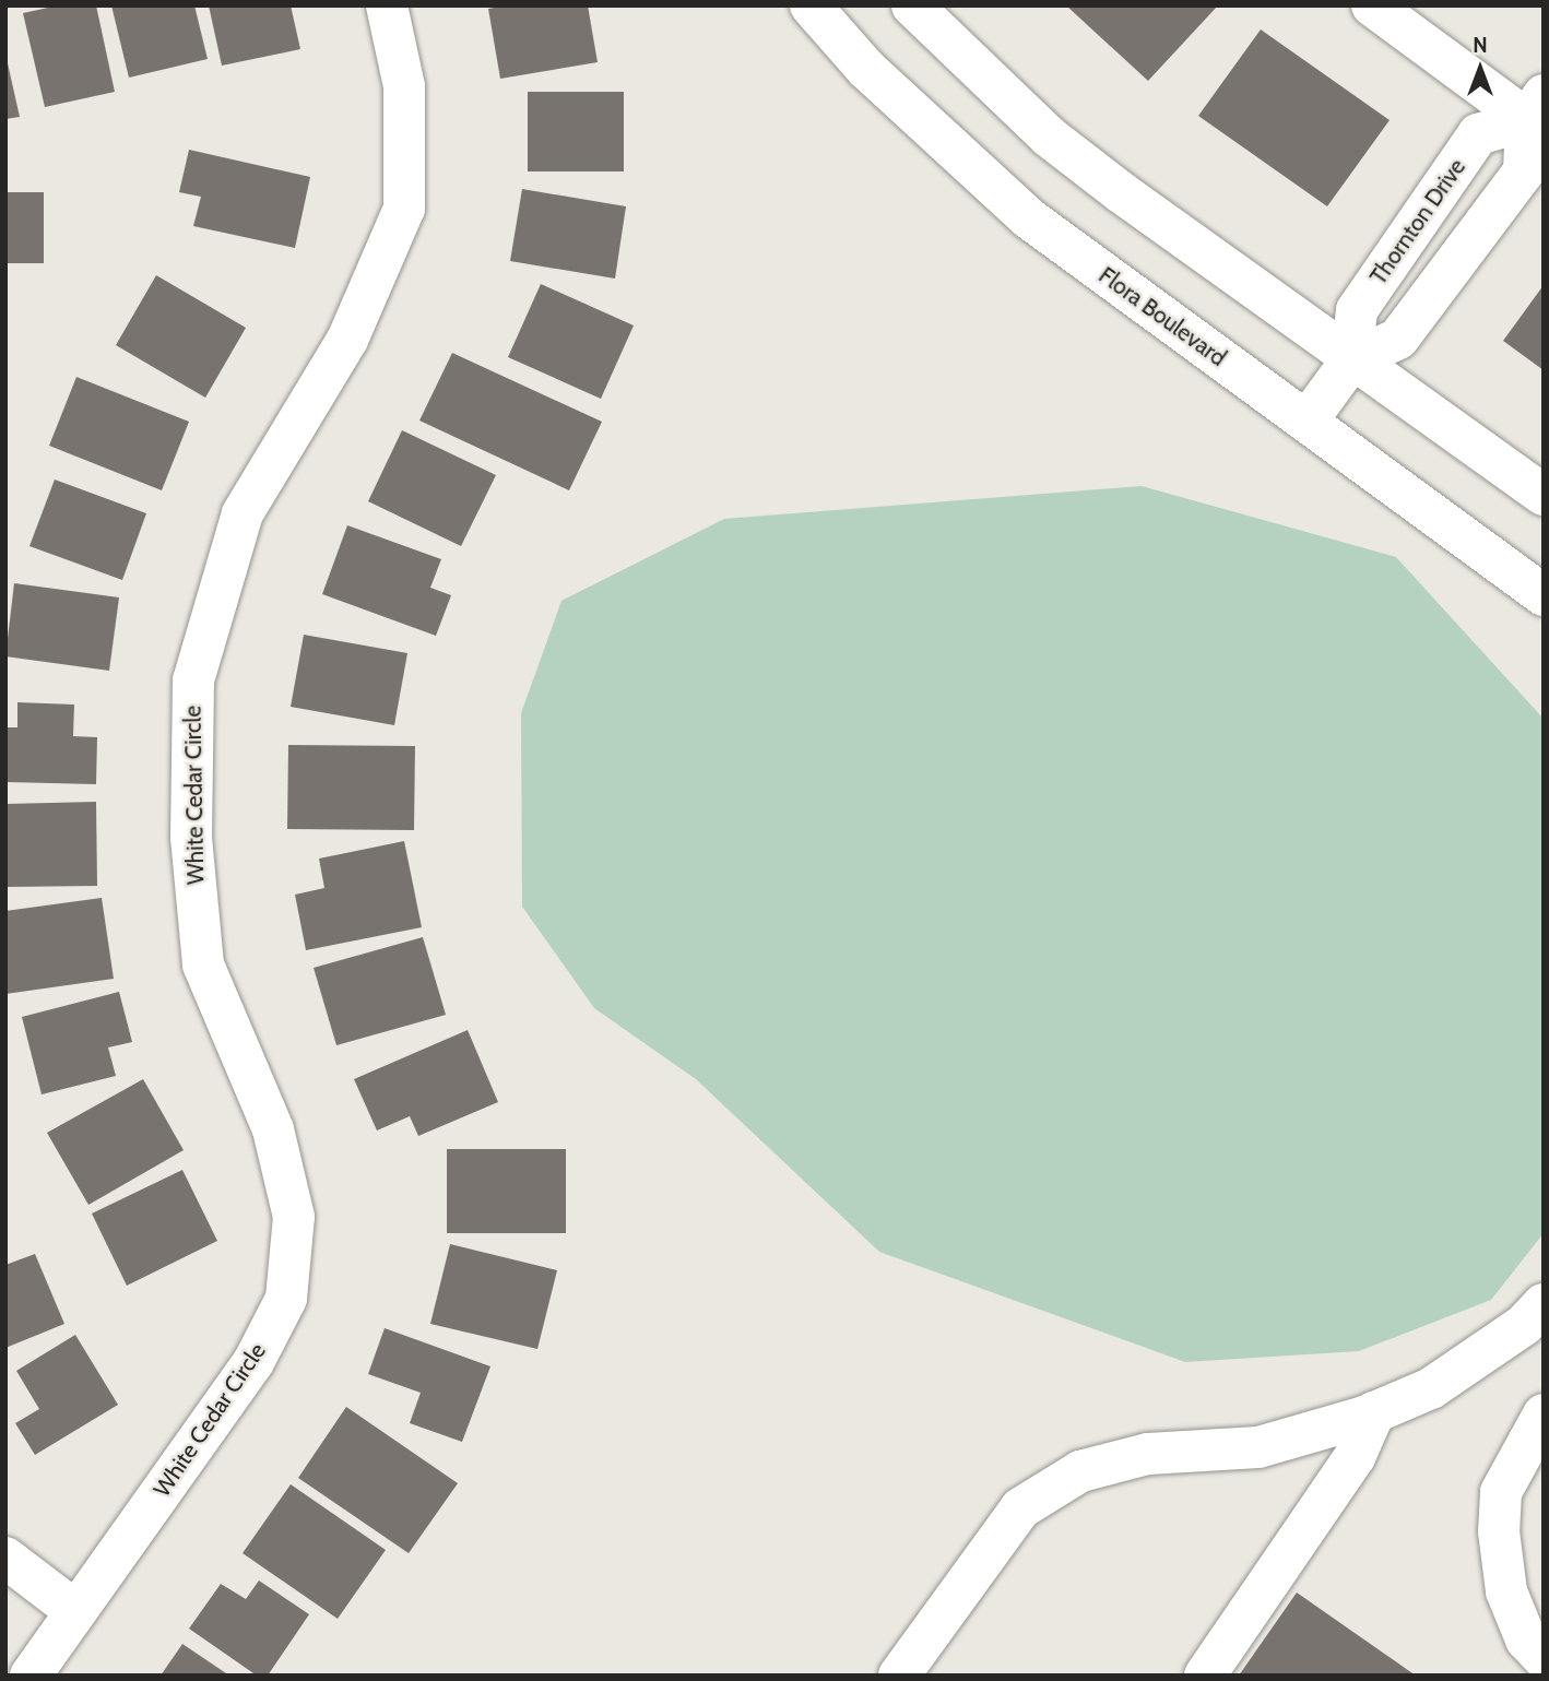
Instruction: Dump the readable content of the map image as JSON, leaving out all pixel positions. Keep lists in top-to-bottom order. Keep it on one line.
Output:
{"streets":{"street":["Thornton Drive","Flora Boulevard","White Cedar Circle"]},"north":"top"}
